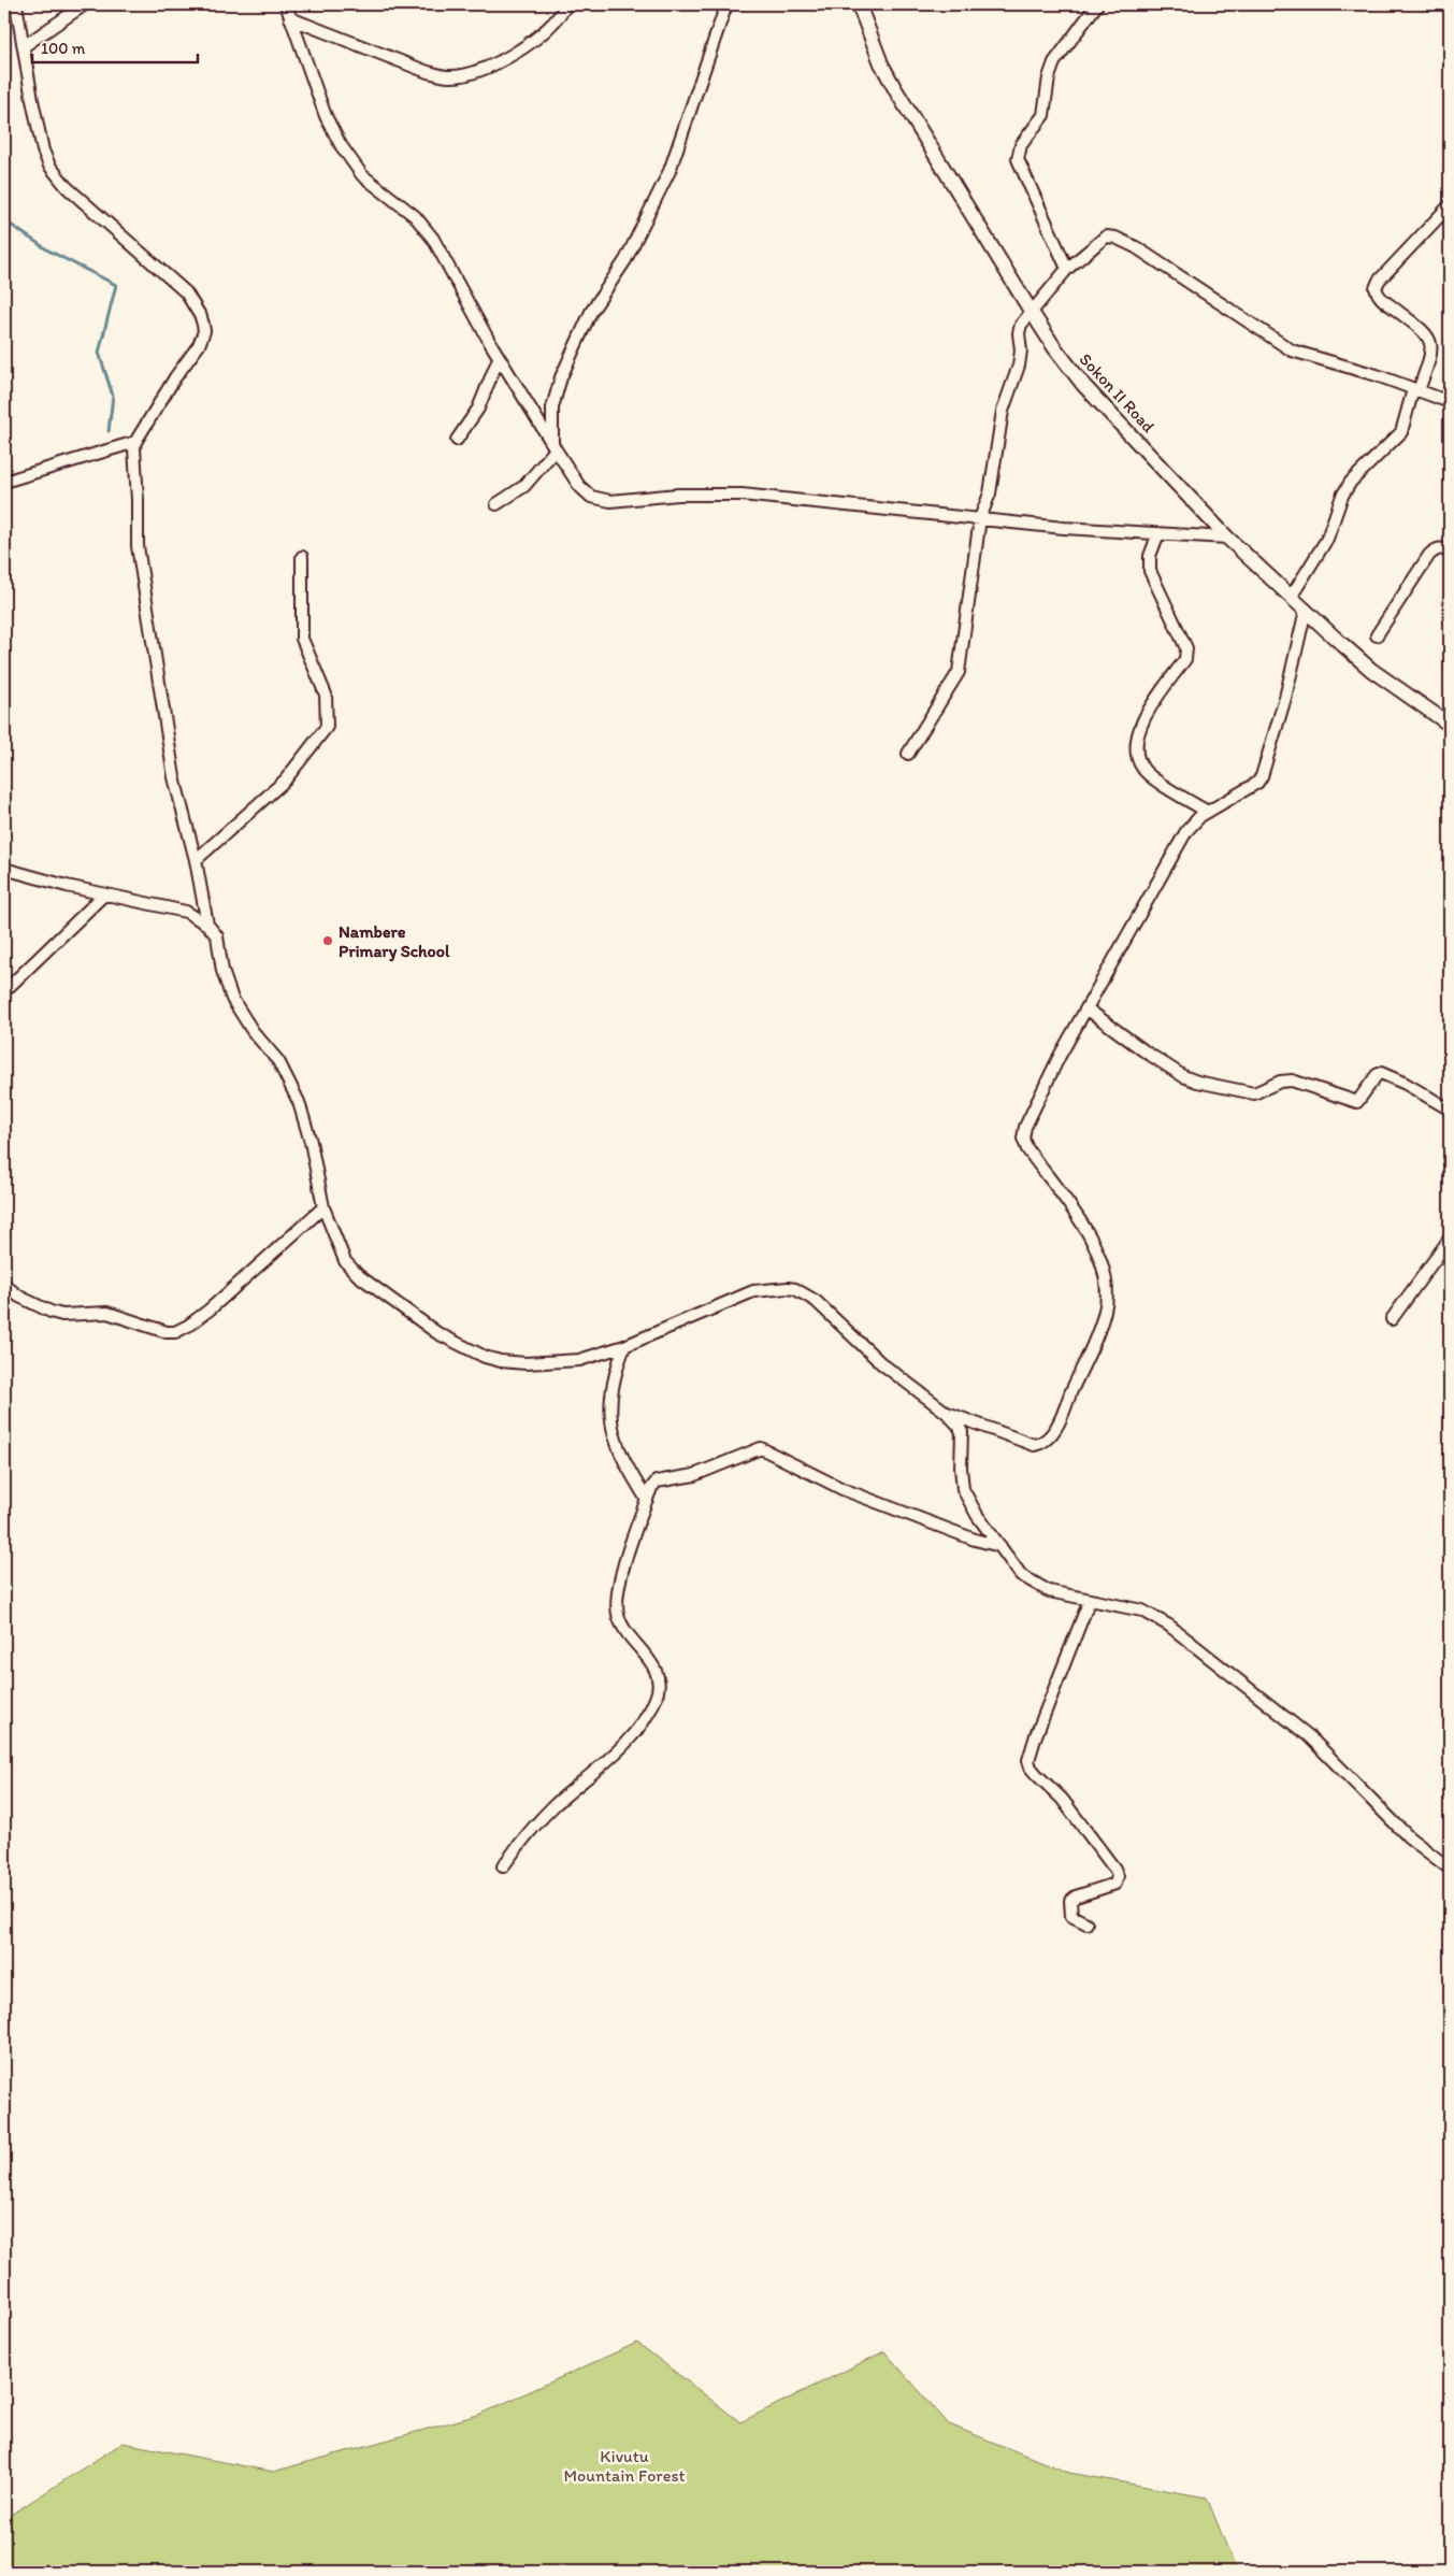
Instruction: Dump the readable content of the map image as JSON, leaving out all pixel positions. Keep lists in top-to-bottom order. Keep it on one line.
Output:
{"streets":{"street":["Sokon II Road"]},"parks":["Kivutu Mountain Forest"],"places":["Nambere Primary School"],"scale_bar":"100 m"}
